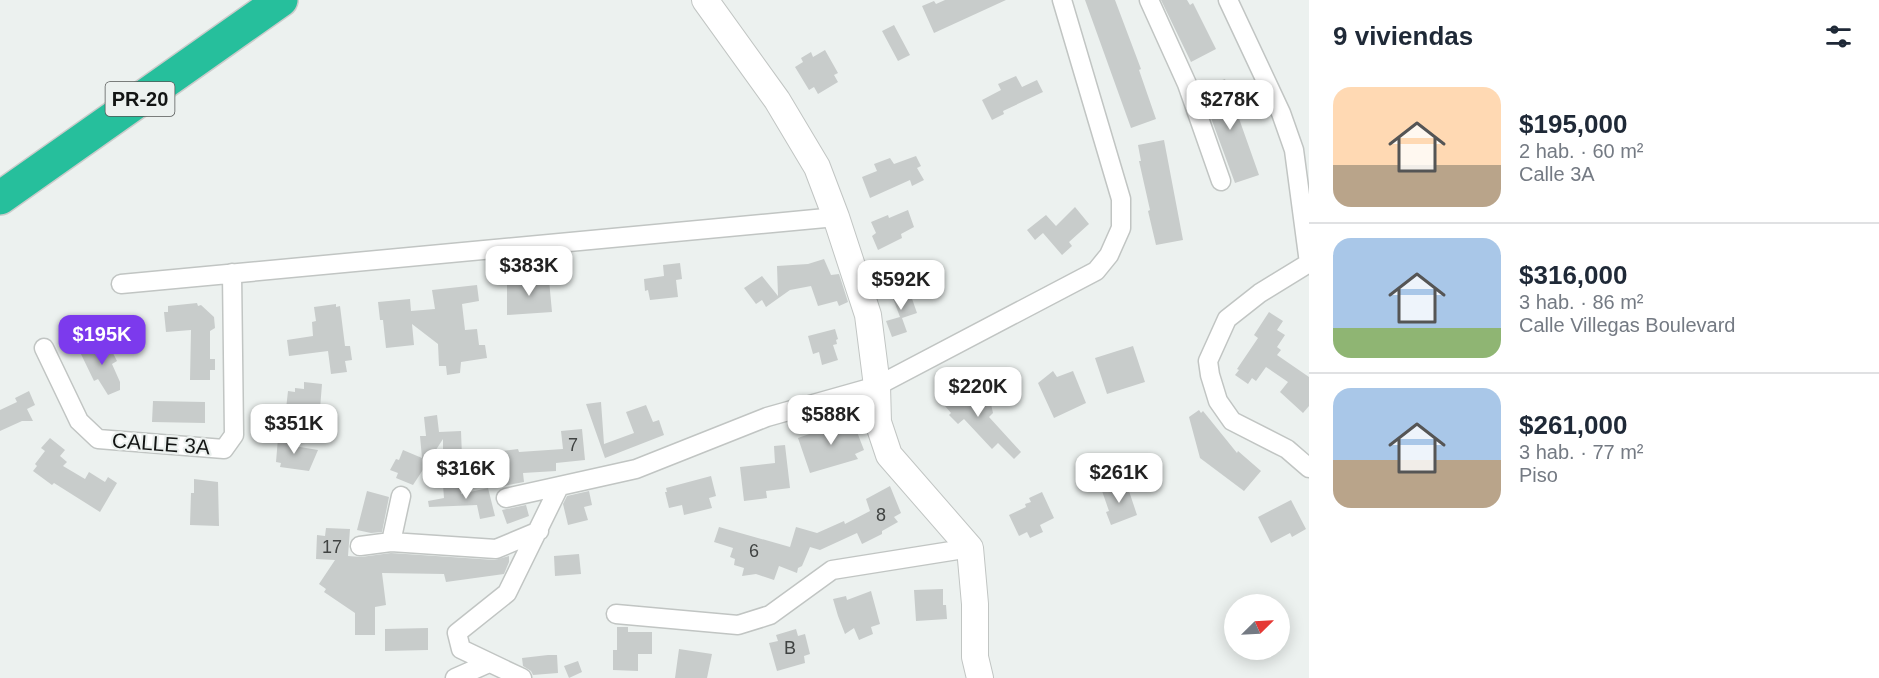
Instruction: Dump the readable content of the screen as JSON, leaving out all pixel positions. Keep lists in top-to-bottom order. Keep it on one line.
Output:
{"streets":{"highway":["PR-20"],"street":["CALLE 3A"]},"house_numbers":["7","8","17","6","B"],"north":"top right","page":{"heading":"9 viviendas","list":[{"name":"$195,000","note":"2 hab. · 60 m² · Calle 3A"},{"name":"$316,000","note":"3 hab. · 86 m² · Calle Villegas Boulevard"},{"name":"$261,000","note":"3 hab. · 77 m² · Piso"}],"price":["$278K","$383K","$592K","$195K","$220K","$588K","$351K","$316K","$261K"]}}
